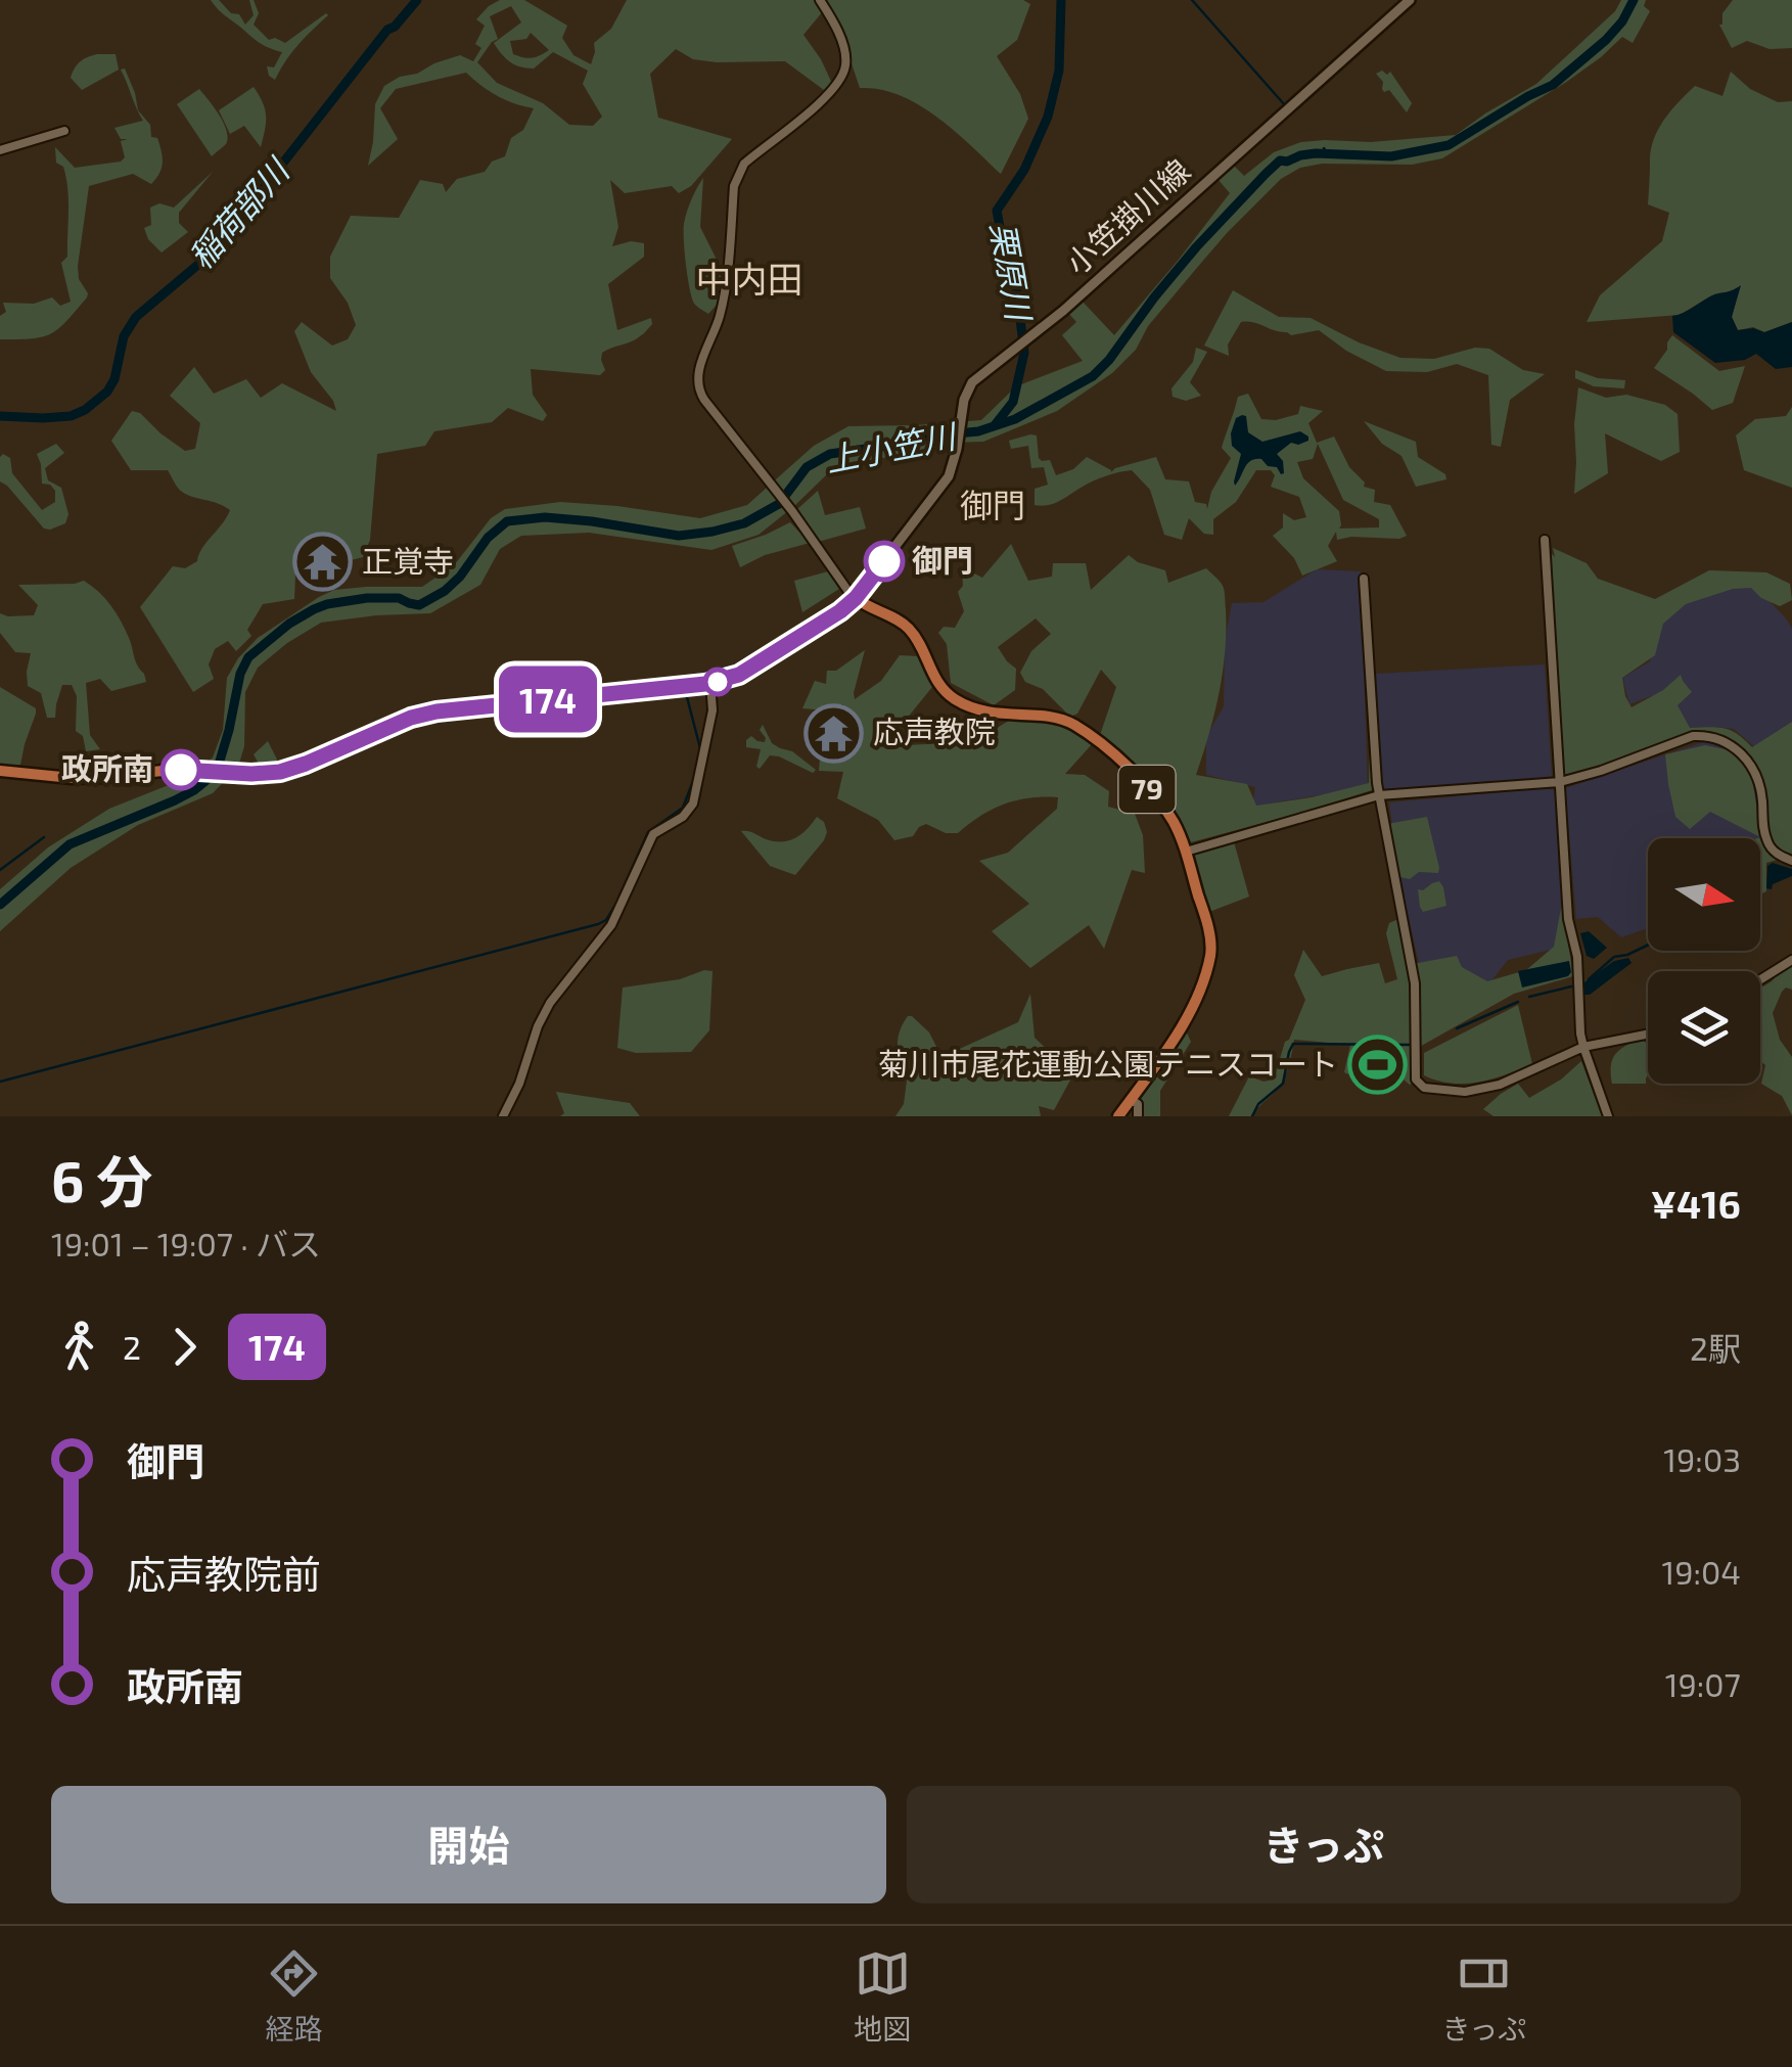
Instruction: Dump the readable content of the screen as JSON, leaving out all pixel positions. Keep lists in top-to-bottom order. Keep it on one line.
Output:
{"streets":{"main road":["小笠掛川線","79"]},"crossings":[["小笠掛川線","79"]],"districts":["中内田","御門"],"water":["稲荷部川","栗原川","上小笠川"],"places":{"other":["御門","政所南"],"temple":["正覚寺","応声教院"],"sports":["菊川市尾花運動公園テニスコート"]},"lines":["bus line 174"],"north":"right","page":{"on_map":"174","heading":["6 分","19:01 – 19:07 · バス","¥416"],"legs":["2","174","2駅"],"list":[{"name":"御門","value":"19:03"},{"name":"応声教院前","value":"19:04"},{"name":"政所南","value":"19:07"}],"buttons":["開始","きっぷ"],"tabs":["経路","地図","きっぷ"]}}
